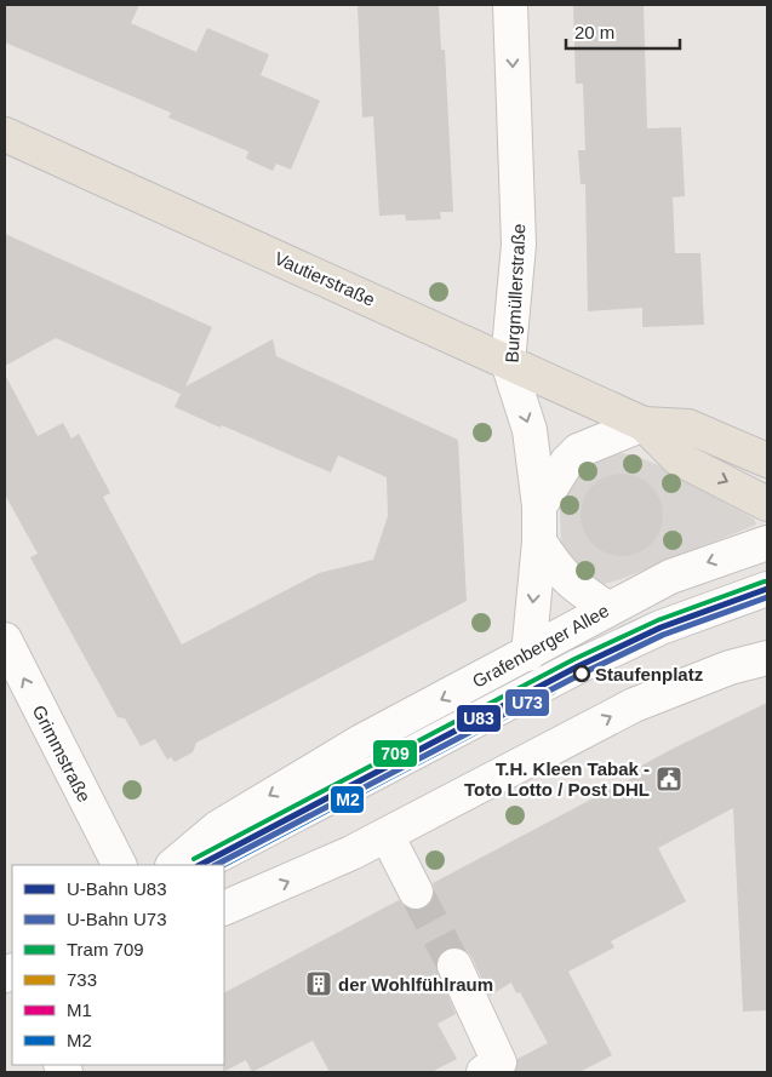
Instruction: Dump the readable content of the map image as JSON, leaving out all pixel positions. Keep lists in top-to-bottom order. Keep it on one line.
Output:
{"streets":{"main road":["Vautierstraße"],"street":["Burgmüllerstraße","Grafenberger Allee","Grimmstraße"]},"crossings":[["Vautierstraße","Burgmüllerstraße"],["Burgmüllerstraße","Grafenberger Allee"]],"one_way":["Burgmüllerstraße","Grimmstraße"],"places":{"other":["Staufenplatz"],"public building":["T.H. Kleen Tabak - Toto Lotto / Post DHL"],"building":["der Wohlfühlraum"]},"lines":["tram line 709","metro line U83","transit line 733","metro line U73","transit line M1","transit line M2"],"legend":["U-Bahn U83","U-Bahn U73","Tram 709","733","M1","M2"],"scale_bar":"20 m"}
